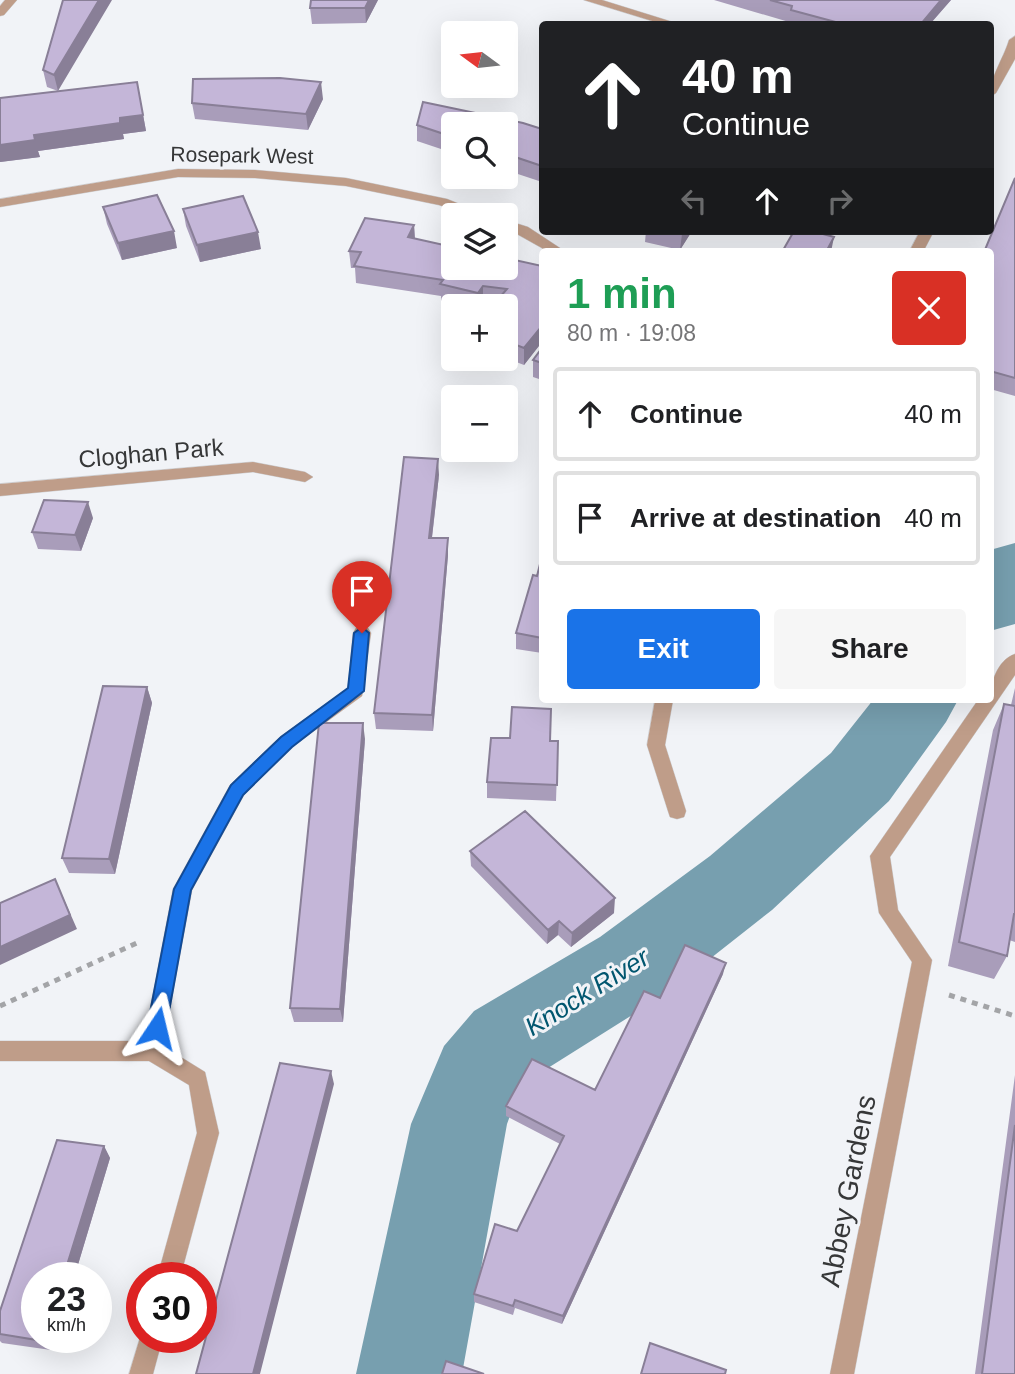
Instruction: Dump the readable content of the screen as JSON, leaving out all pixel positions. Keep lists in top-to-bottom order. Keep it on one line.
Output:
{"streets":{"street":["Rosepark West","Cloghan Park","Abbey Gardens"]},"water":["Knock River"],"north":"left","page":{"map_buttons":["+","−"],"turn":["40 m","Continue"],"heading":["1 min","80 m · 19:08"],"list":[{"name":"Continue","value":"40 m"},{"name":"Arrive at destination","value":"40 m"}],"buttons":["Exit","Share"],"speed":"23 km/h","limit":"30"}}
